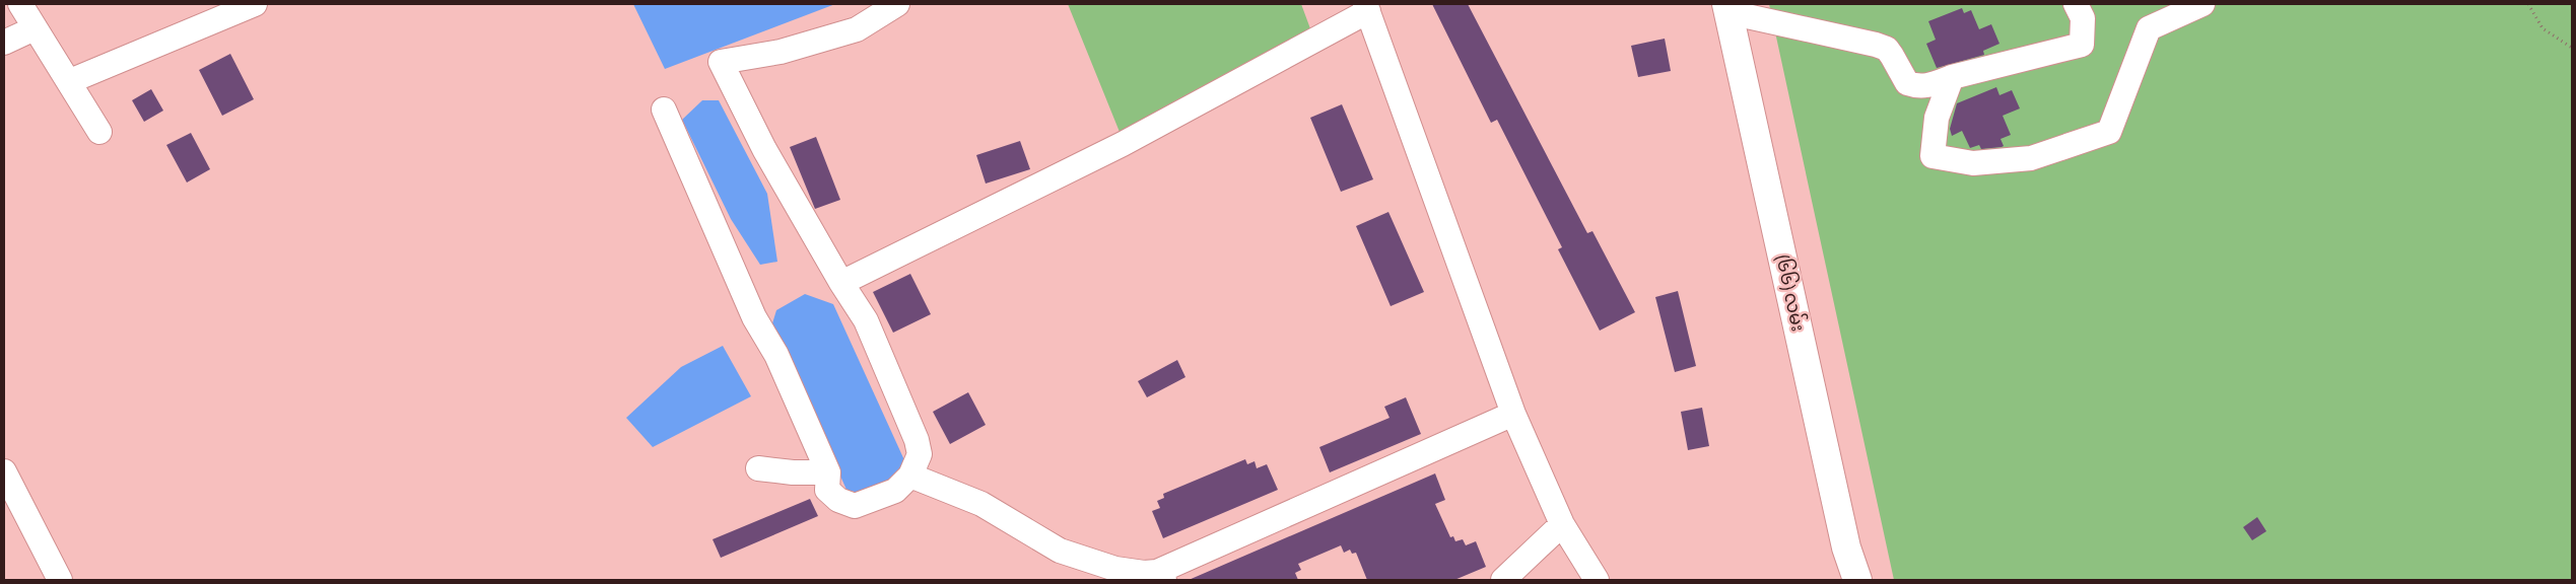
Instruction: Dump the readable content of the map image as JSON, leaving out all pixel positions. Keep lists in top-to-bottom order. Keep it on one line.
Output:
{"streets":{"street":["(၆၆) လမ်း"]}}
